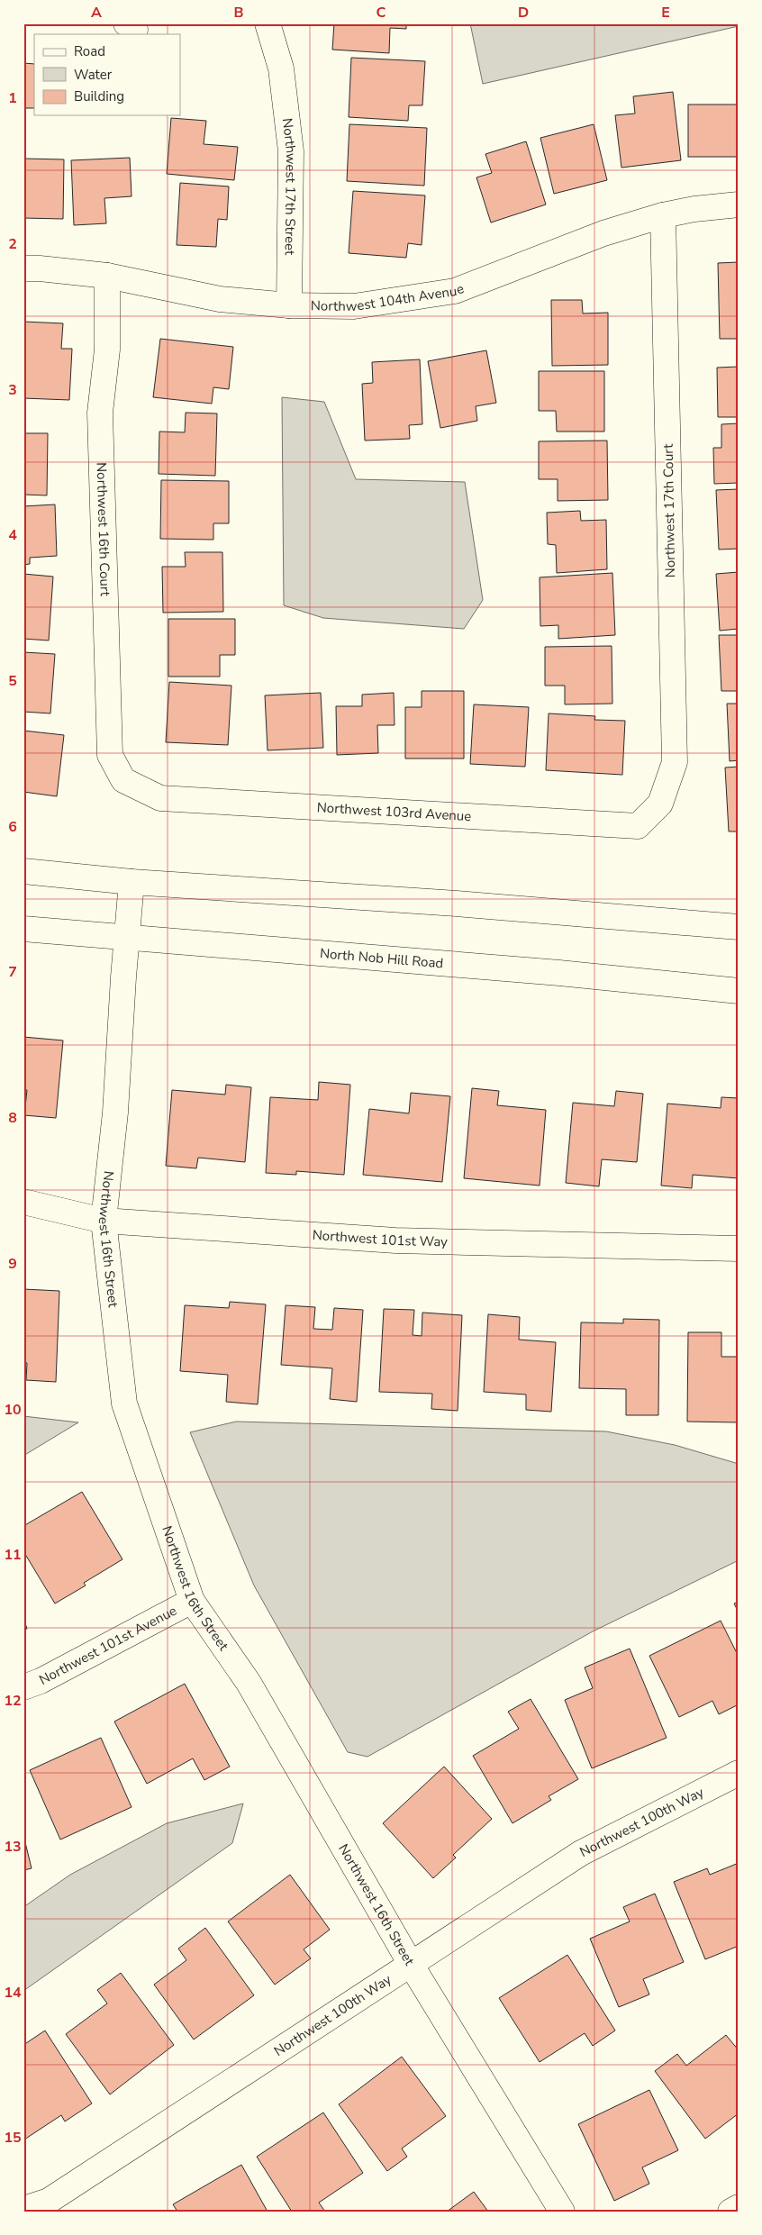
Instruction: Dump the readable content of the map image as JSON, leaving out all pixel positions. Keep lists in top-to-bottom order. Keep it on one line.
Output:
{"streets":{"street":["Northwest 17th Street","Northwest 104th Avenue","Northwest 17th Court","Northwest 16th Court","Northwest 103rd Avenue","North Nob Hill Road","Northwest 101st Way","Northwest 16th Street","Northwest 101st Avenue","Northwest 100th Way"]},"crossings":[["Northwest 17th Street","Northwest 104th Avenue"],["Northwest 104th Avenue","Northwest 17th Court"],["Northwest 104th Avenue","Northwest 16th Court"],["Northwest 17th Court","Northwest 103rd Avenue"],["Northwest 16th Court","Northwest 103rd Avenue"],["North Nob Hill Road","Northwest 16th Street"],["Northwest 101st Way","Northwest 16th Street"],["Northwest 16th Street","Northwest 101st Avenue"],["Northwest 16th Street","Northwest 100th Way"]],"legend":["Road","Water","Building"],"grid":{"columns":["A","B","C","D","E"],"rows":["1","2","3","4","5","6","7","8","9","10","11","12","13","14","15"]}}
